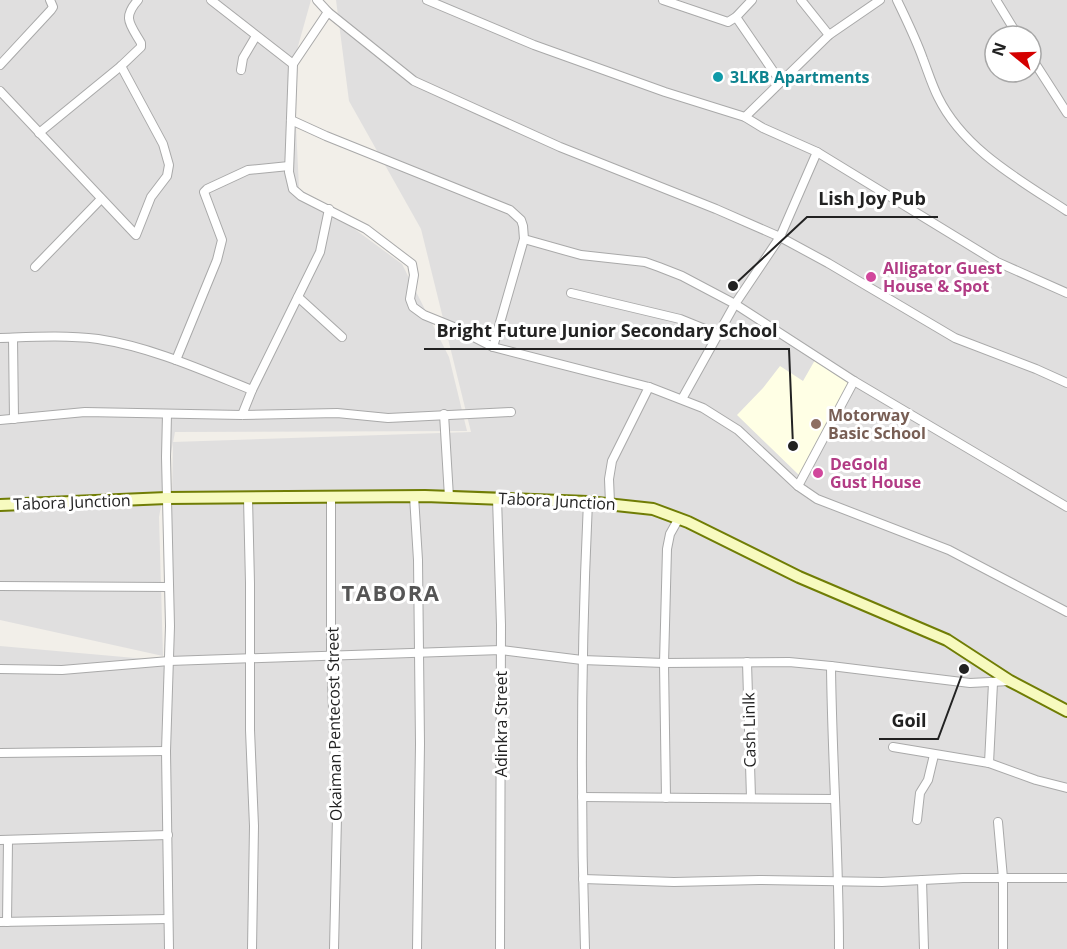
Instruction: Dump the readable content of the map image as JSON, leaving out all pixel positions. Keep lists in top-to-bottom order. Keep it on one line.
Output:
{"streets":{"street":["Tabora Junction","Okaiman Pentecost Street","Adinkra Street","Cash Linlk"]},"crossings":[["Tabora Junction","Okaiman Pentecost Street"],["Tabora Junction","Adinkra Street"]],"districts":["TABORA"],"places":["3LKB Apartments","Alligator Guest House & Spot","Lish Joy Pub","Motorway Basic School","Bright Future Junior Secondary School","DeGold Gust House","Goil"],"north":"left"}
